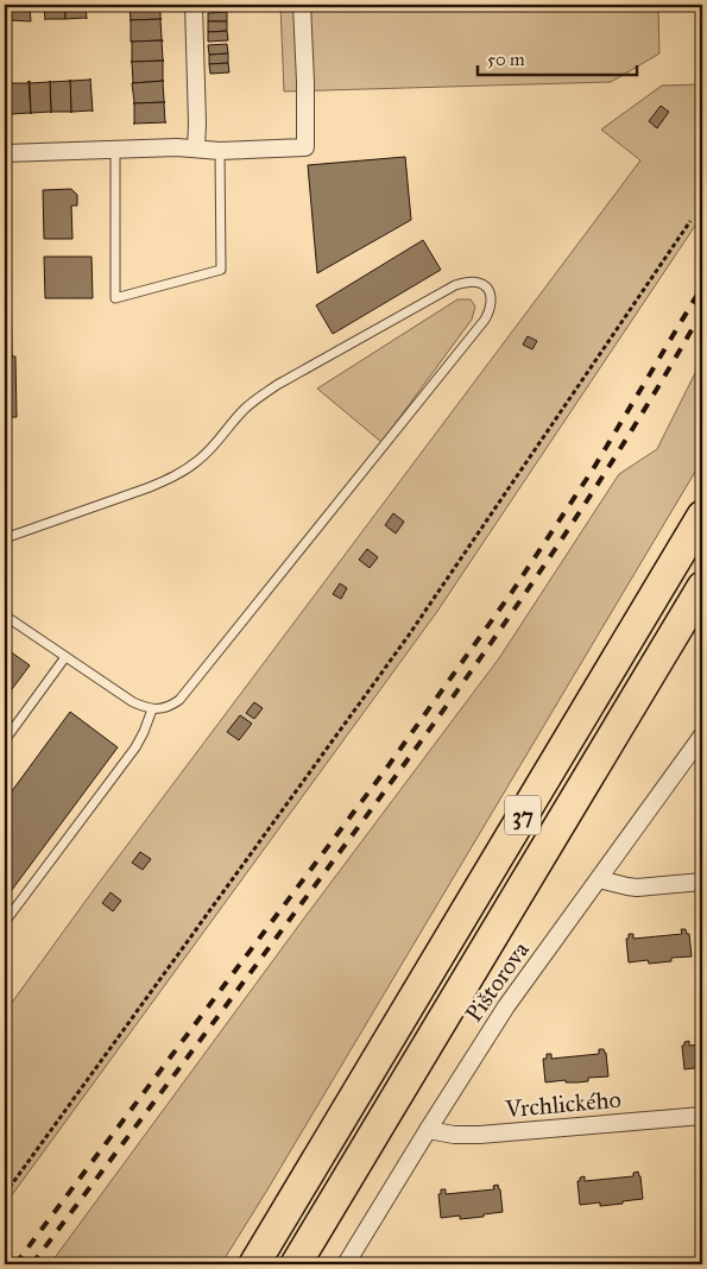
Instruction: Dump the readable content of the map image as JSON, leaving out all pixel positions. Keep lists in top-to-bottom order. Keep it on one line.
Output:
{"streets":{"highway":["37"],"street":["Pištorova","Vrchlického"]},"crossings":[["Pištorova","Vrchlického"]],"scale_bar":"50 m"}
